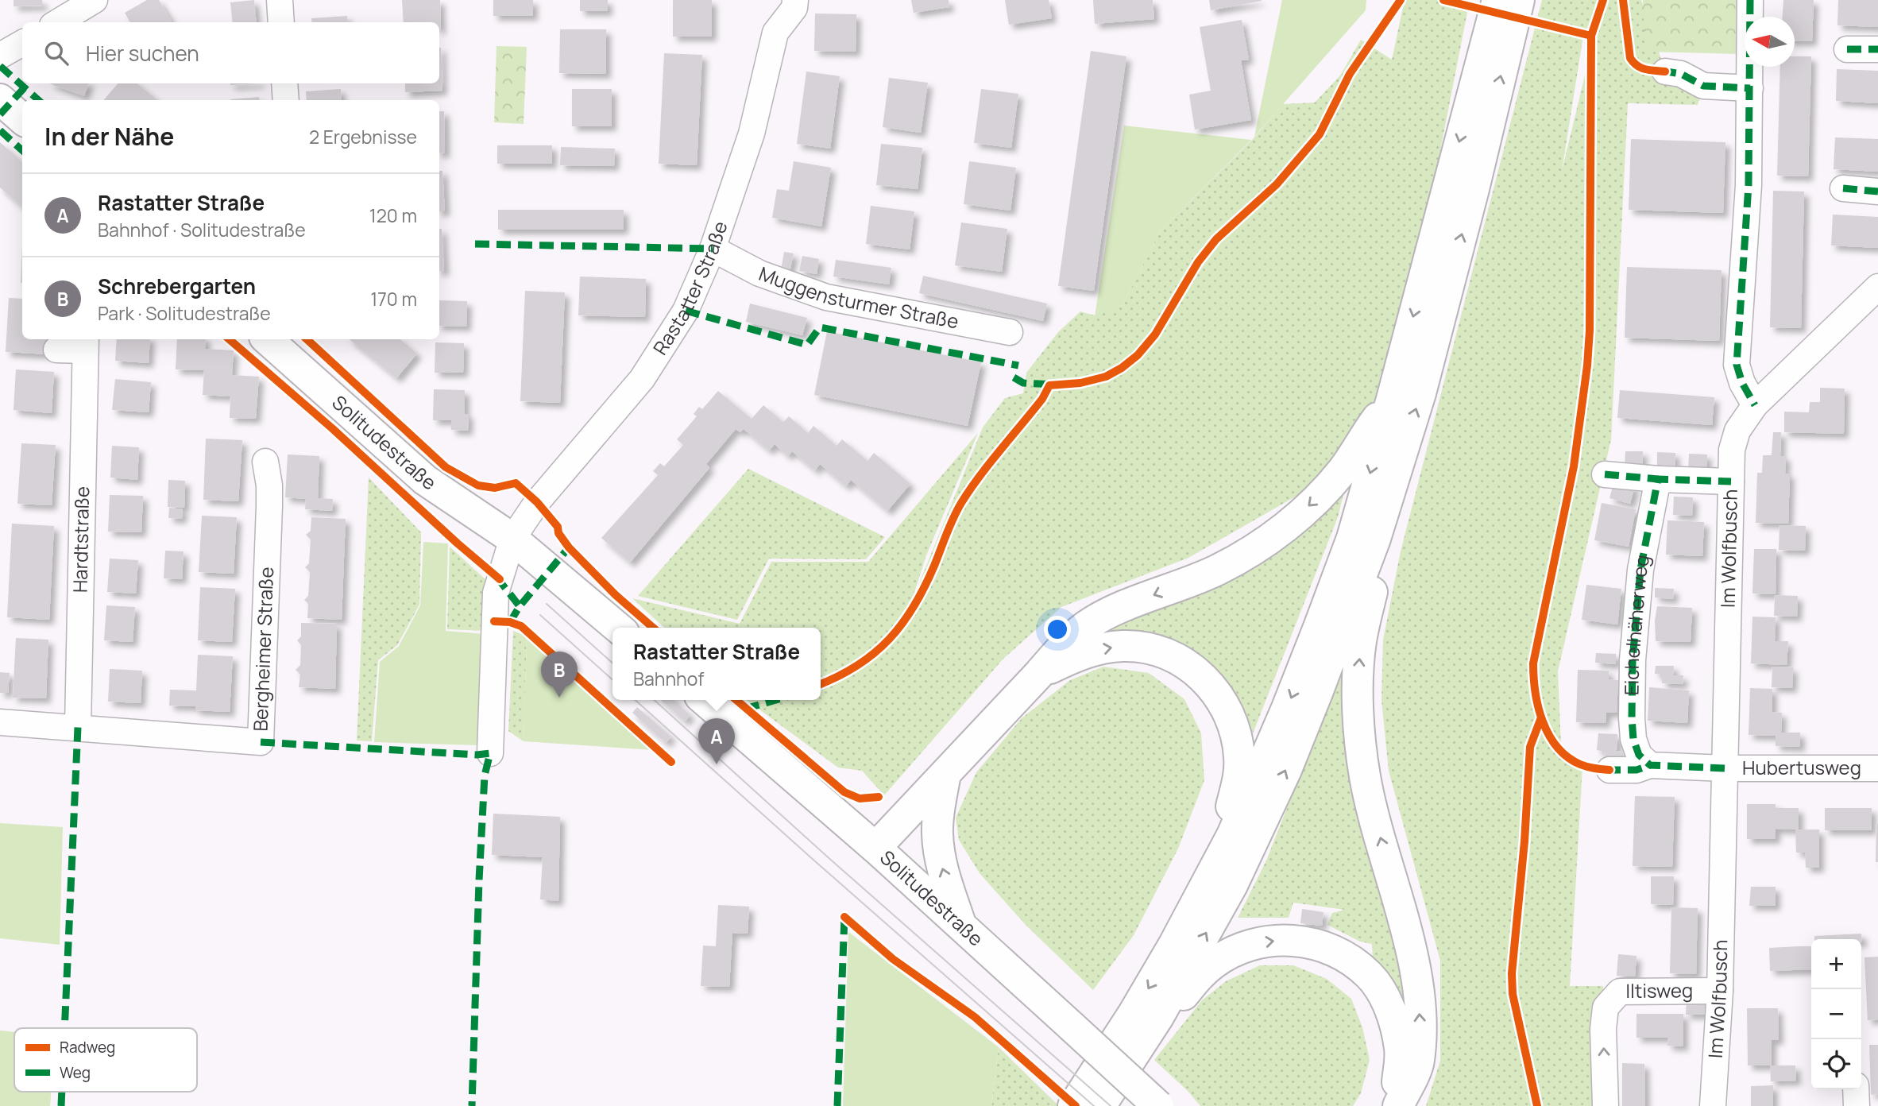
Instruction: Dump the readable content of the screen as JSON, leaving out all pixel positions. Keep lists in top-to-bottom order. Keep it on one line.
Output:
{"streets":{"main road":["Solitudestraße"],"street":["Rastatter Straße","Muggensturmer Straße","Hardtstraße","Im Wolfbusch","Eichelhäherweg","Bergheimer Straße","Hubertusweg","Iltisweg"]},"crossings":[["Rastatter Straße","Muggensturmer Straße"],["Rastatter Straße","Solitudestraße"],["Hardtstraße","Bergheimer Straße"],["Im Wolfbusch","Hubertusweg"],["Im Wolfbusch","Iltisweg"]],"legend":["Radweg","Weg"],"north":"left","page":{"search":"Hier suchen","heading":["In der Nähe","2 Ergebnisse"],"list":[{"mark":"A","name":"Rastatter Straße","note":"Bahnhof · Solitudestraße","value":"120 m"},{"mark":"B","name":"Schrebergarten","note":"Park · Solitudestraße","value":"170 m"}],"popup":["Rastatter Straße","Bahnhof"],"pins":["B","A"],"map_buttons":["+","−"]}}
